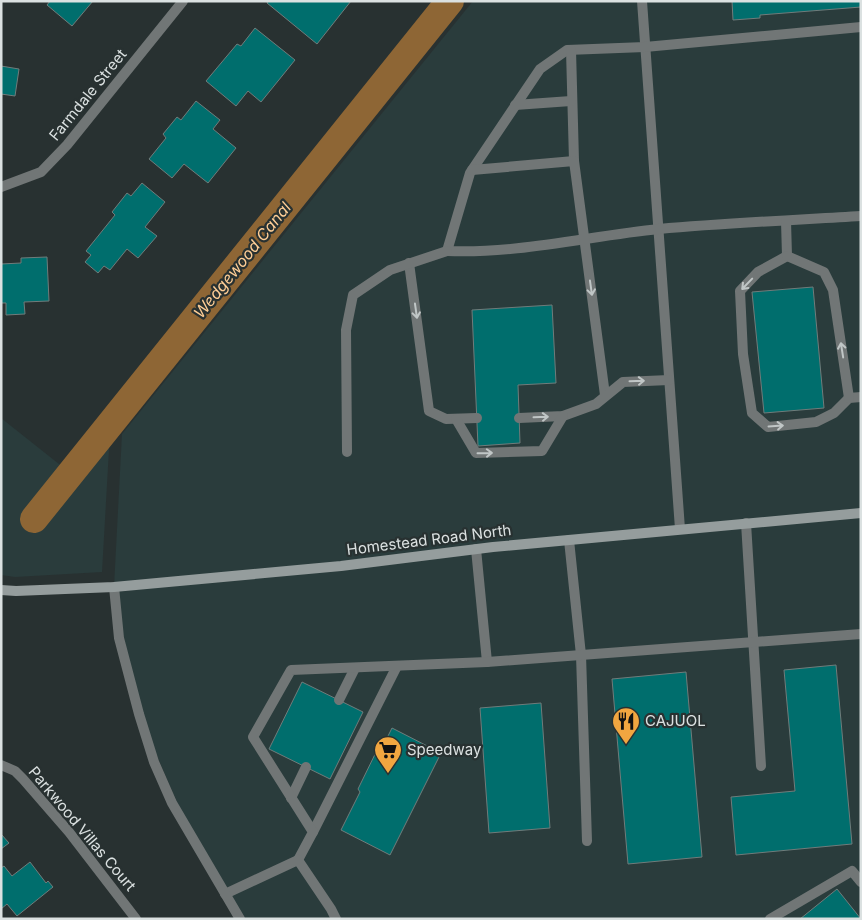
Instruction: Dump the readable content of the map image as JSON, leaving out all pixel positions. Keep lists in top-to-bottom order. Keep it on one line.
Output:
{"streets":{"main road":["Homestead Road North"],"street":["Farmdale Street","Parkwood Villas Court"]},"water":["Wedgewood Canal"],"places":{"restaurant":["CAJUOL"],"supermarket":["Speedway"]}}
